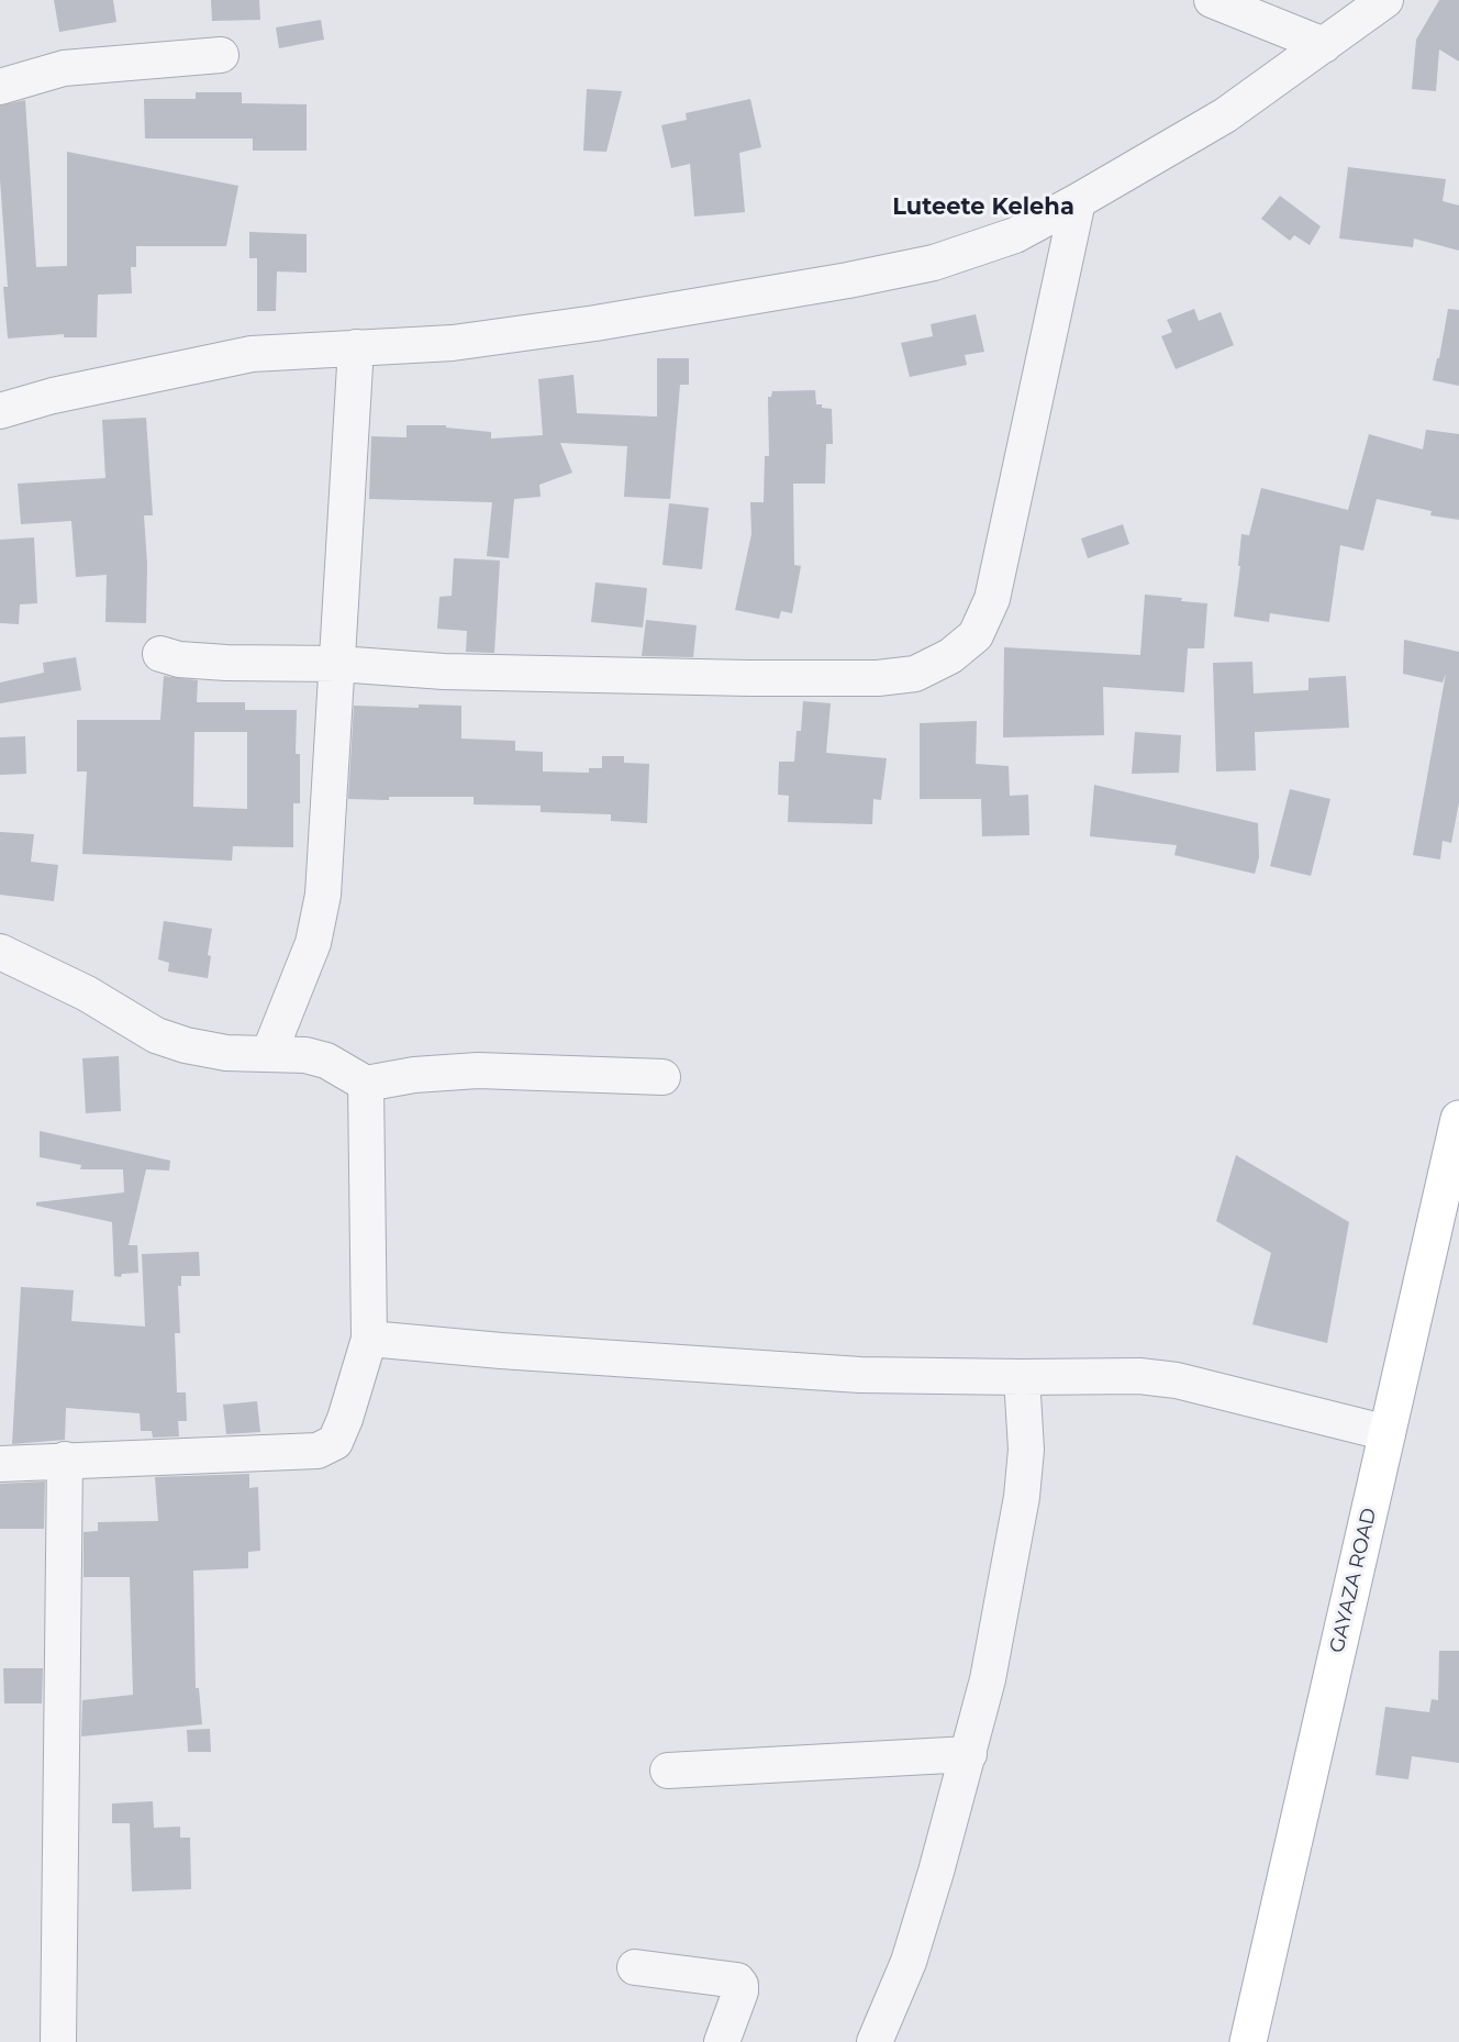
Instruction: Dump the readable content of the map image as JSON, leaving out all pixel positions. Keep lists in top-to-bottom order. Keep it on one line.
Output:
{"streets":{"main road":["GAYAZA ROAD"]},"districts":["Luteete Keleha"]}
